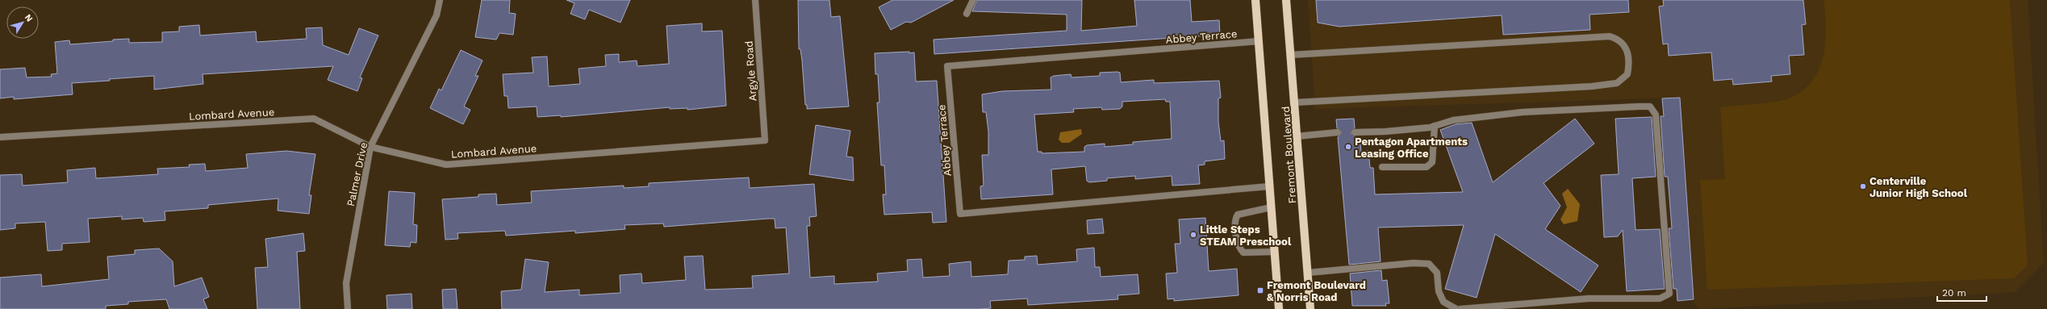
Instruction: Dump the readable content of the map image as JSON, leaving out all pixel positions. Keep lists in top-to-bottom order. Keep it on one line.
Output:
{"streets":{"main road":["Fremont Boulevard"],"street":["Abbey Terrace","Argyle Road","Lombard Avenue","Palmer Drive"]},"crossings":[["Abbey Terrace","Fremont Boulevard"],["Argyle Road","Lombard Avenue"],["Lombard Avenue","Palmer Drive"]],"places":{"other":["Pentagon Apartments Leasing Office","Centerville Junior High School","Little Steps STEAM Preschool"],"transit":["Fremont Boulevard & Norris Road"]},"scale_bar":"20 m","north":"top right"}
